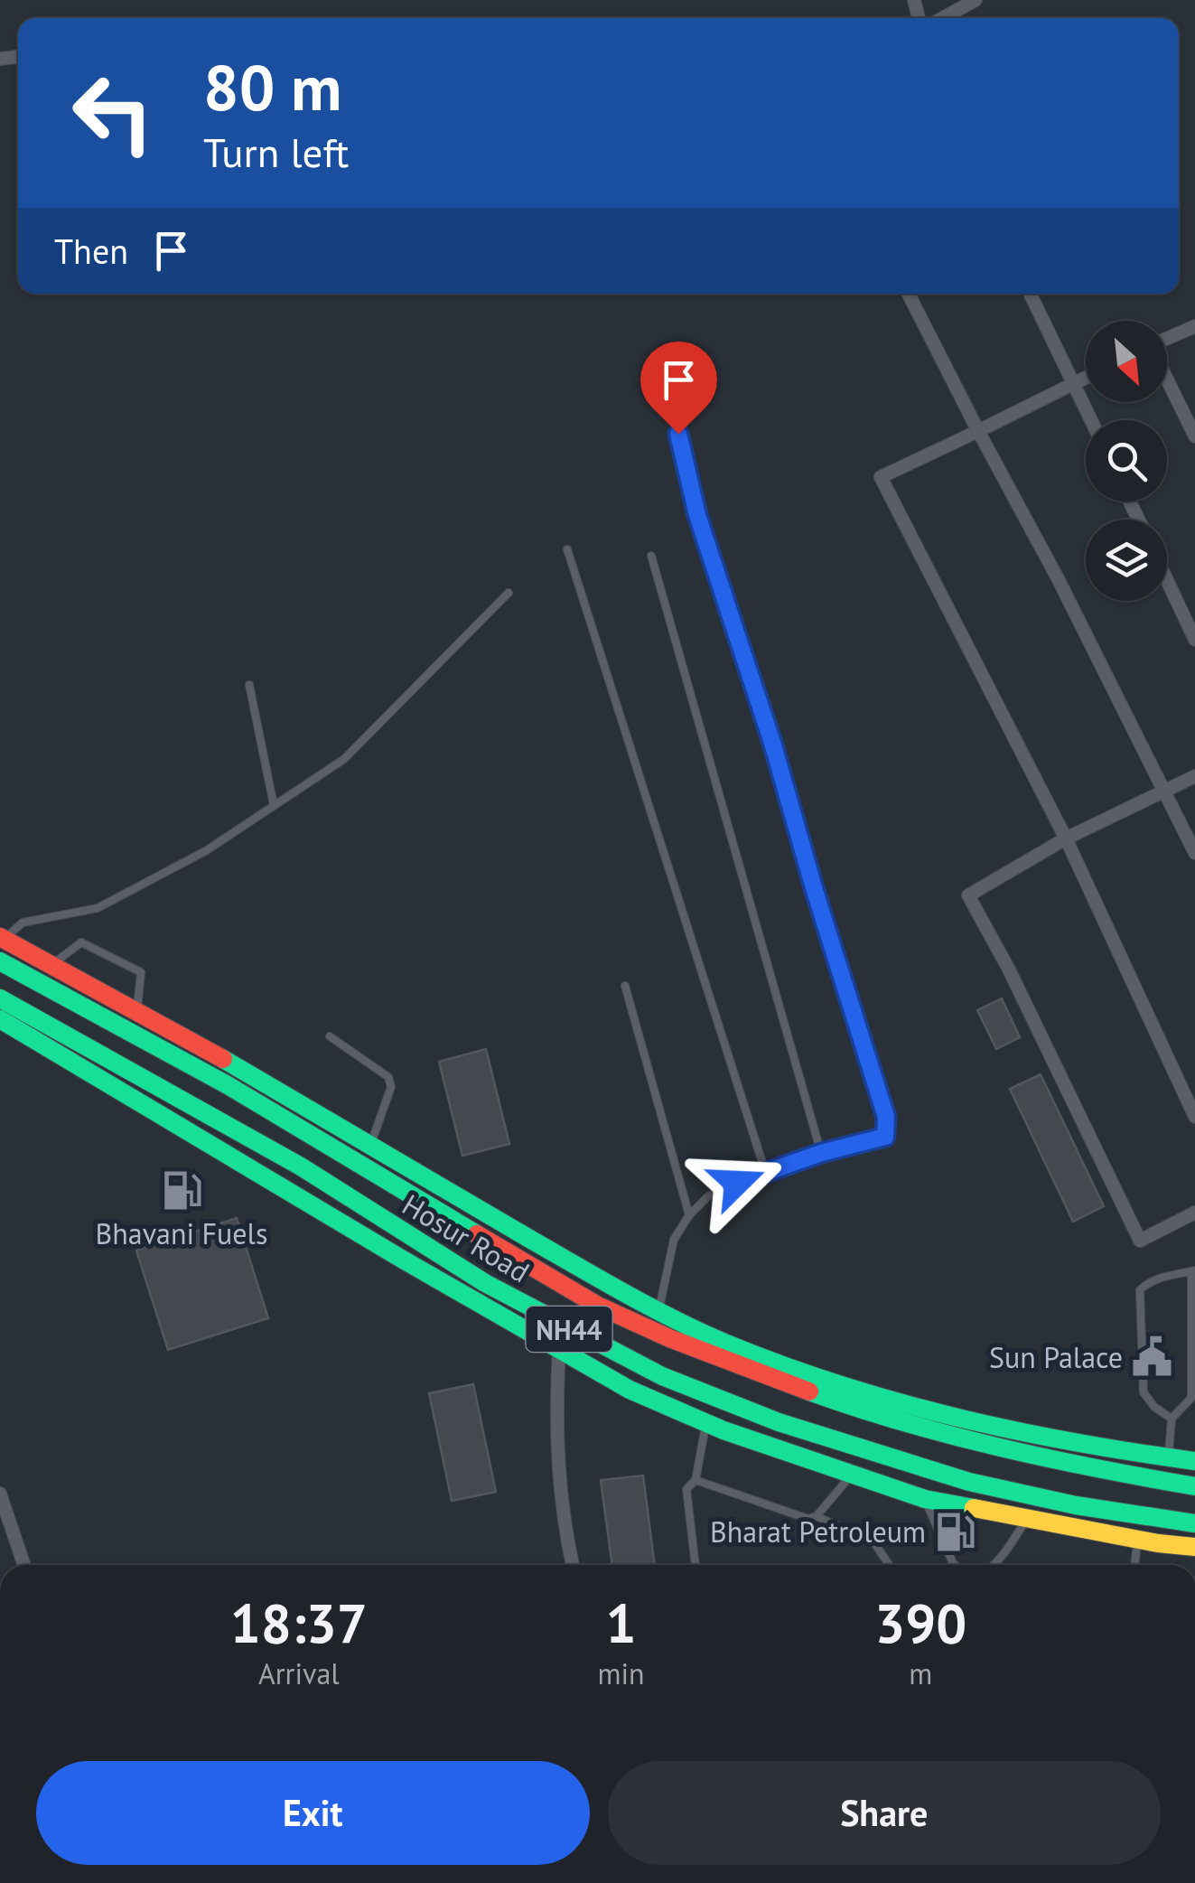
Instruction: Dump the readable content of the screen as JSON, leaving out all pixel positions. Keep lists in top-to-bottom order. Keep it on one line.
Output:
{"streets":{"main road":["Hosur Road","NH44"]},"places":{"fuel station":["Bhavani Fuels","Bharat Petroleum"],"public building":["Sun Palace"]},"north":"bottom right","page":{"turn":["80 m","Turn left"],"then":"Then","eta":["18:37","Arrival","1","min","390","m"],"buttons":["Exit","Share"]}}
